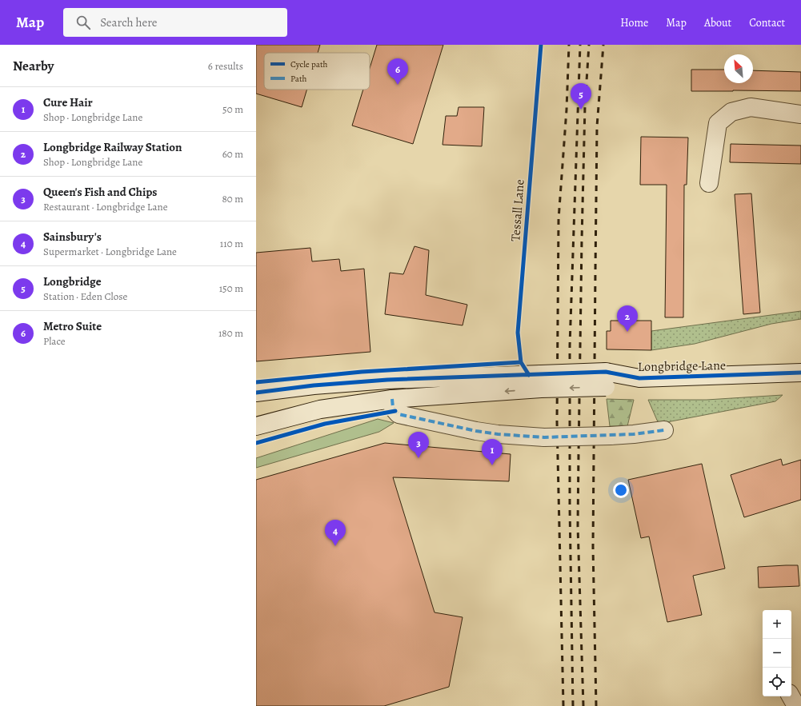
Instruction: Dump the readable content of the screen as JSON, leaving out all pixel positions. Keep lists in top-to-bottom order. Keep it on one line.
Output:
{"streets":{"street":["Longbridge Lane"],"cycle path":["Tessall Lane"]},"legend":["Cycle path","Path"],"north":"top left","page":{"header":"Map","search":"Search here","nav":["Home","Map","About","Contact"],"heading":["Nearby","6 results"],"pins":["6","5","2","3","1","4"],"list":[{"mark":"1","name":"Cure Hair","note":"Shop · Longbridge Lane","value":"50 m"},{"mark":"2","name":"Longbridge Railway Station","note":"Shop · Longbridge Lane","value":"60 m"},{"mark":"3","name":"Queen's Fish and Chips","note":"Restaurant · Longbridge Lane","value":"80 m"},{"mark":"4","name":"Sainsbury's","note":"Supermarket · Longbridge Lane","value":"110 m"},{"mark":"5","name":"Longbridge","note":"Station · Eden Close","value":"150 m"},{"mark":"6","name":"Metro Suite","note":"Place","value":"180 m"}],"map_buttons":["+","−"]}}
